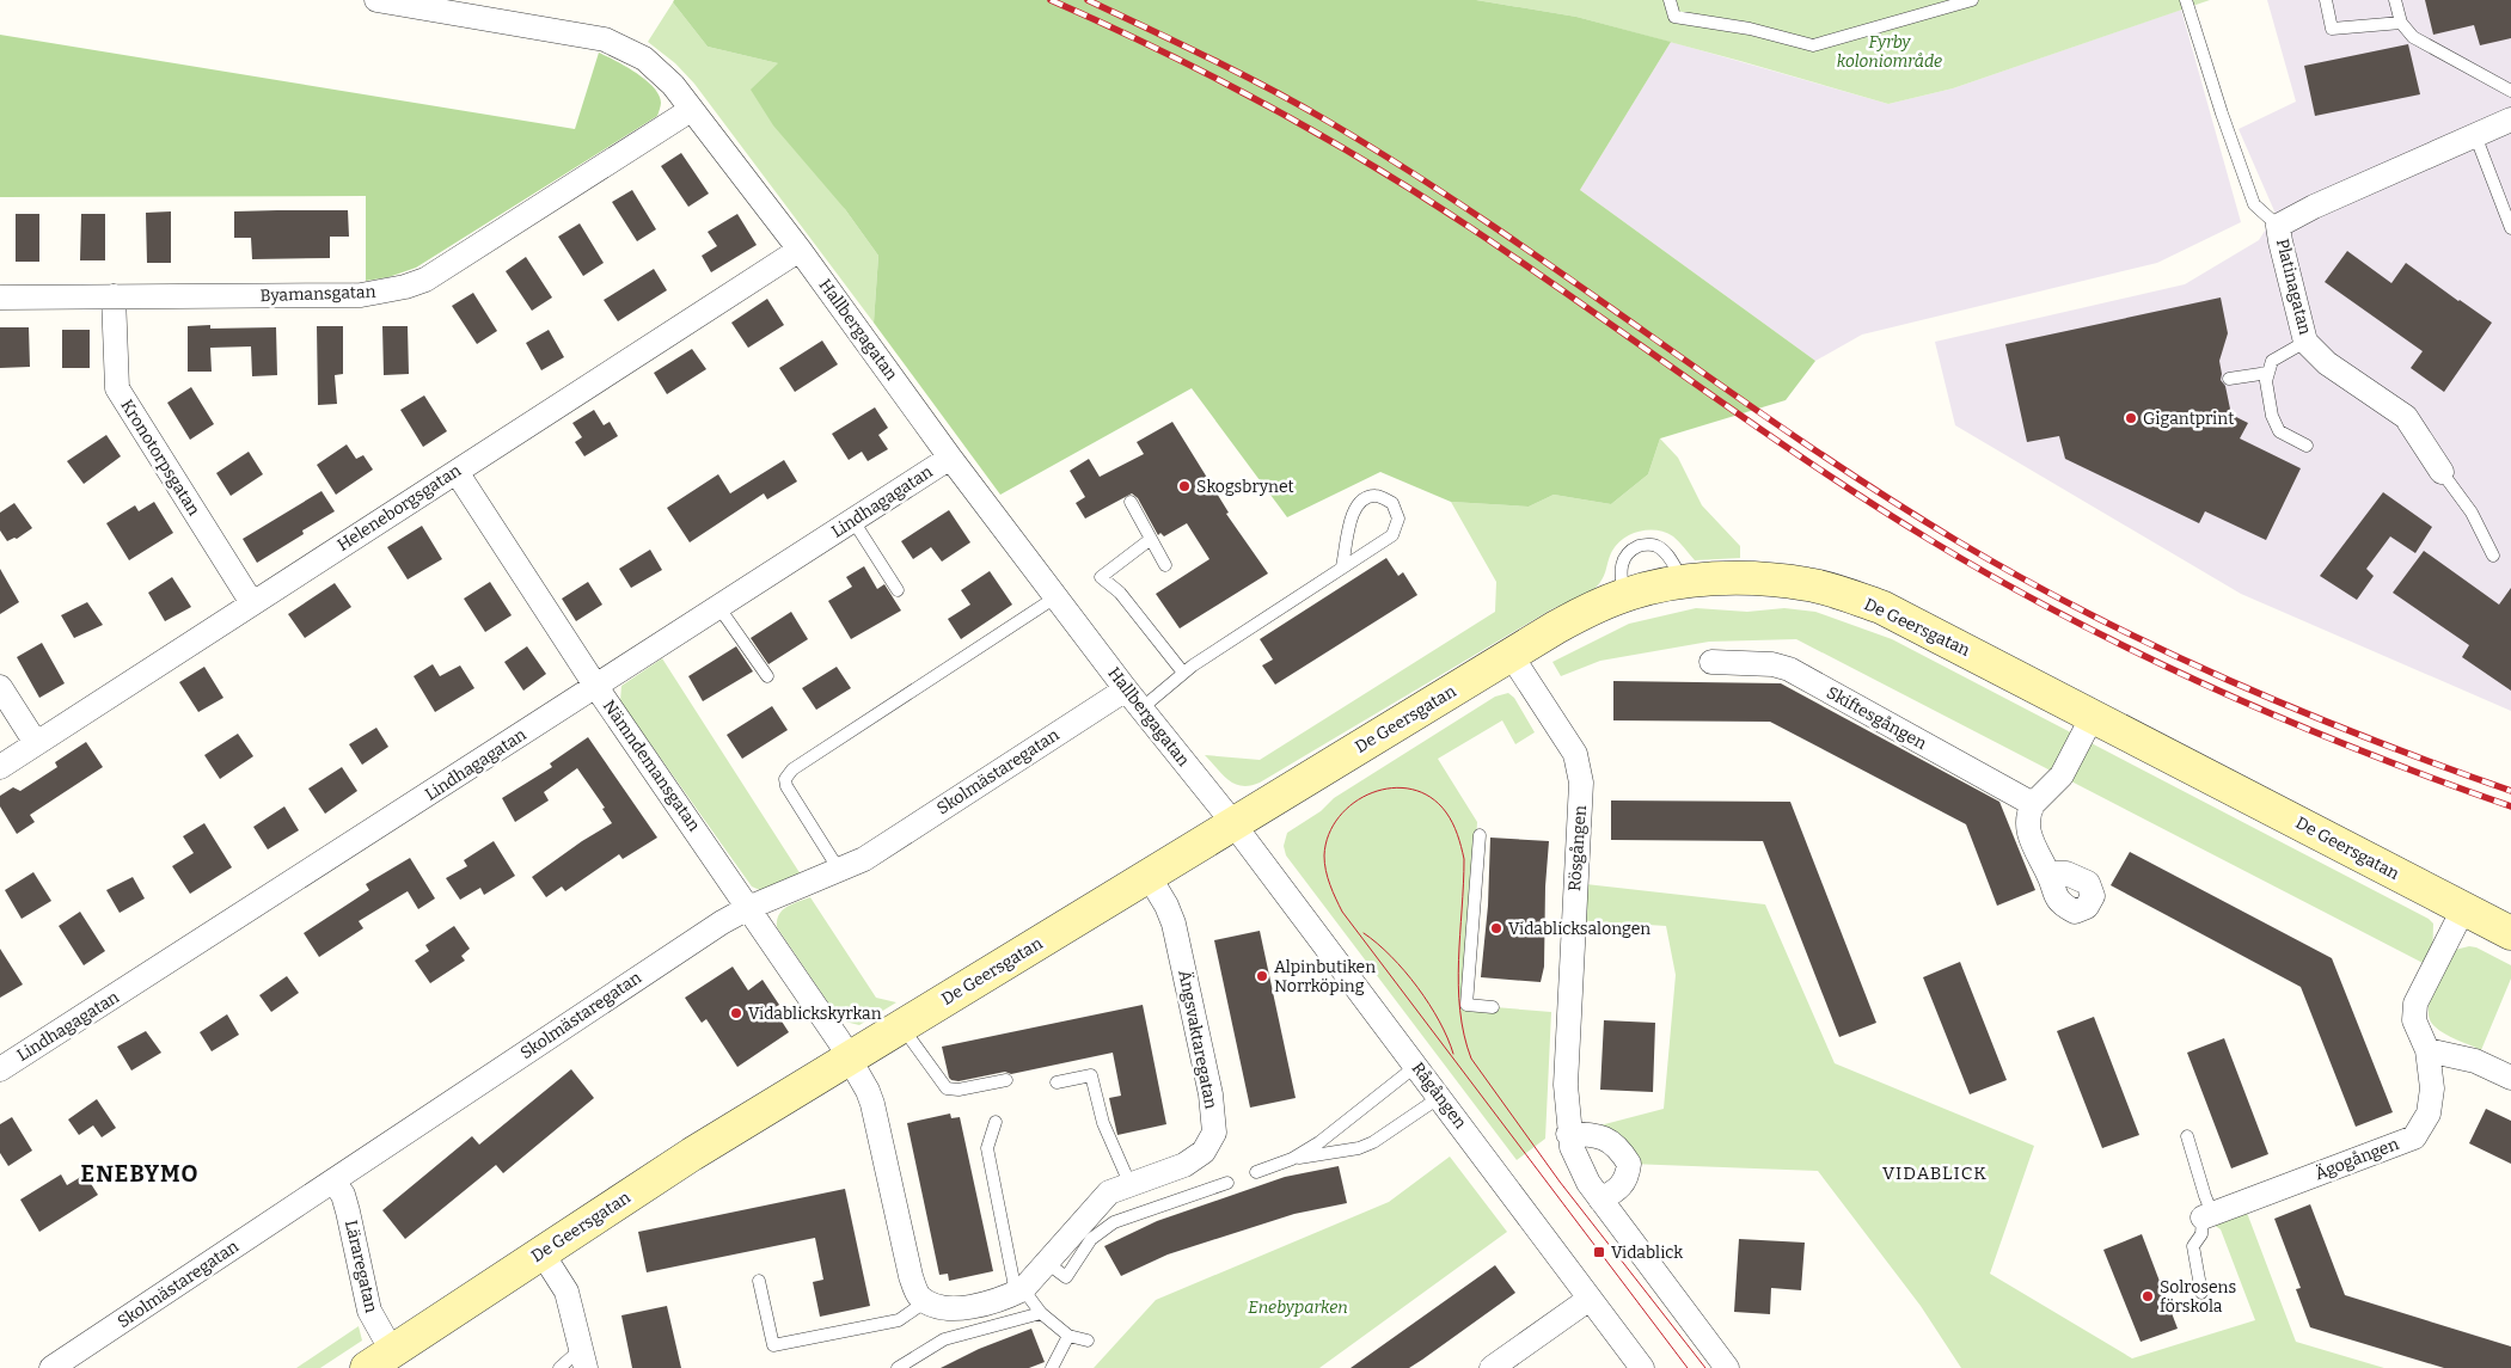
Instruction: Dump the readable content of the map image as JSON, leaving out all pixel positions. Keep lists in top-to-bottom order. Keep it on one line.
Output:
{"streets":{"main road":["De Geersgatan"],"street":["Platinagatan","Byamansgatan","Hallbergagatan","Kronotorpsgatan","Lindhagagatan","Heleneborgsgatan","Skiftesgången","Nämndemansgatan","Skolmästaregatan","Rösgången","Ängsvaktaregatan","Rågången","Ägogången","Läraregatan"]},"crossings":[["Byamansgatan","Hallbergagatan"],["Byamansgatan","Kronotorpsgatan"],["Hallbergagatan","Lindhagagatan"],["Hallbergagatan","Heleneborgsgatan"],["Hallbergagatan","De Geersgatan"],["Hallbergagatan","Skolmästaregatan"],["Hallbergagatan","Rågången"],["Kronotorpsgatan","Heleneborgsgatan"],["Lindhagagatan","Nämndemansgatan"],["Heleneborgsgatan","Nämndemansgatan"],["De Geersgatan","Nämndemansgatan"],["De Geersgatan","Rösgången"],["De Geersgatan","Ängsvaktaregatan"],["De Geersgatan","Rågången"],["De Geersgatan","Ägogången"],["De Geersgatan","Läraregatan"],["Nämndemansgatan","Skolmästaregatan"],["Skolmästaregatan","Läraregatan"]],"districts":["ENEBYMO","VIDABLICK"],"parks":["Fyrby koloniområde","Enebyparken"],"places":{"other":["Gigantprint","Skogsbrynet","Vidablicksalongen","Alpinbutiken Norrköping","Vidablickskyrkan","Solrosens förskola"],"transit":["Vidablick"]}}
